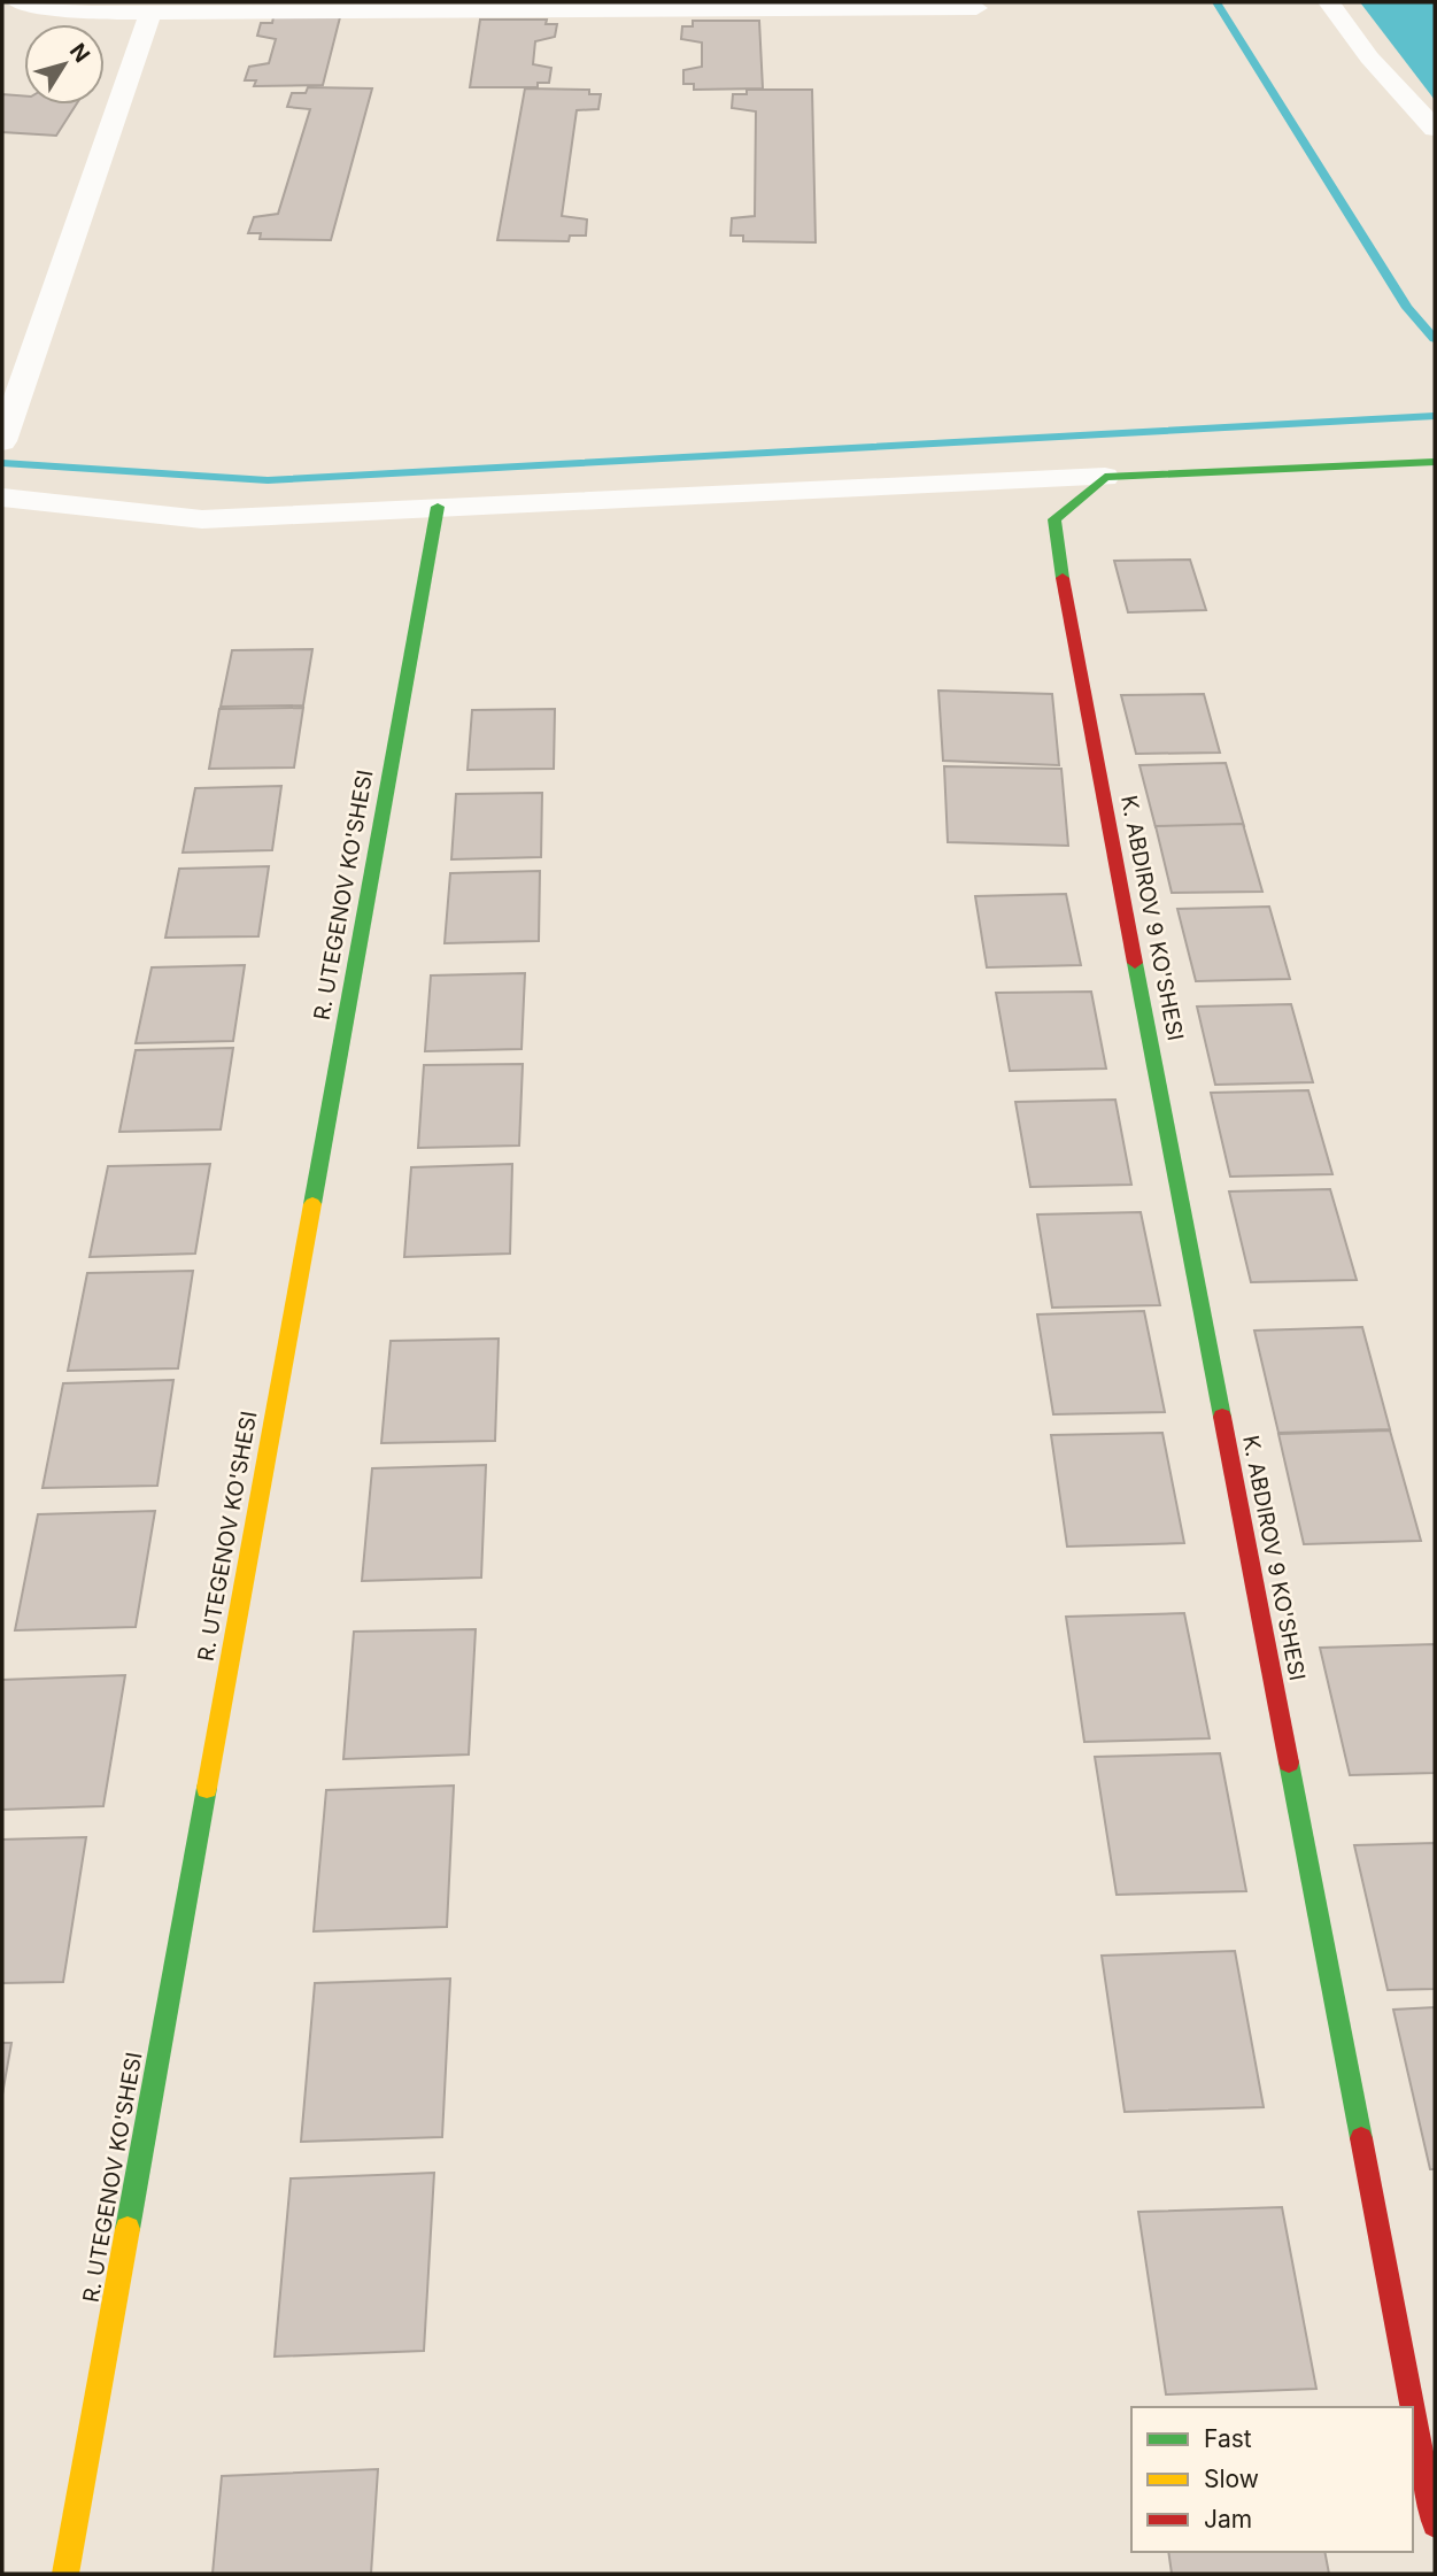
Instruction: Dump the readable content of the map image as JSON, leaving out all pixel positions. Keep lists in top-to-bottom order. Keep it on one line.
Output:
{"streets":{"street":["R. UTEGENOV KO'SHESI","K. ABDIROV 9 KO'SHESI"]},"legend":["Fast","Slow","Jam"],"north":"top right"}
